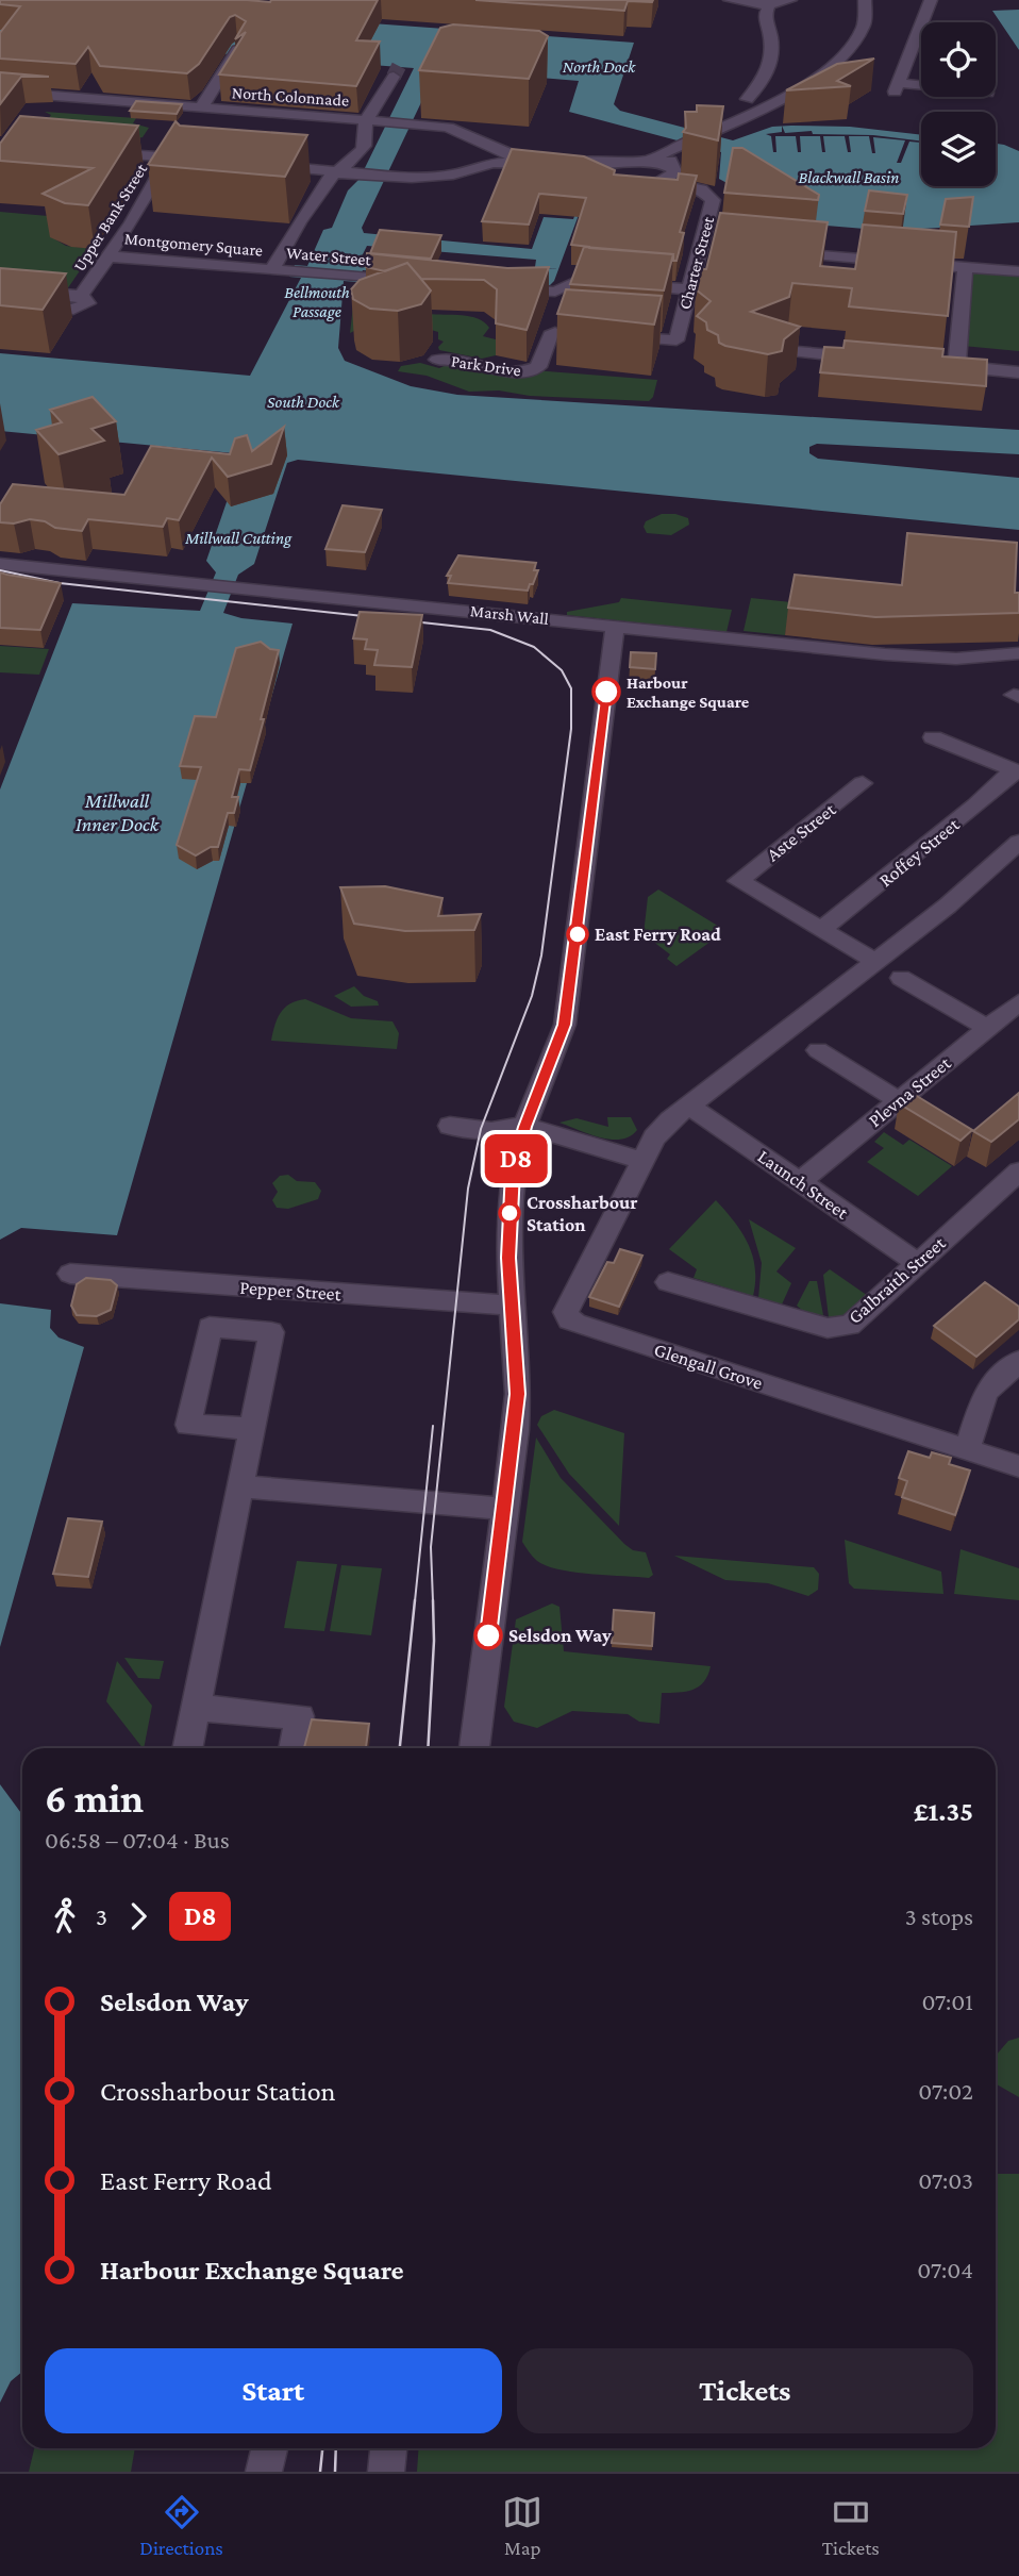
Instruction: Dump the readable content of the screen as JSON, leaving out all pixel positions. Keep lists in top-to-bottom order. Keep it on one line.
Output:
{"streets":{"street":["North Colonnade","Upper Bank Street","Montgomery Square","Water Street","Charter Street","Park Drive","Marsh Wall","Aste Street","Roffey Street","Plevna Street","Launch Street","Galbraith Street","Pepper Street","Glengall Grove"]},"crossings":[["Upper Bank Street","Montgomery Square"],["Montgomery Square","Water Street"],["Aste Street","Roffey Street"],["Plevna Street","Launch Street"],["Launch Street","Galbraith Street"]],"water":["North Dock","Blackwall Basin","Bellmouth Passage","South Dock","Millwall Cutting","Millwall Inner Dock"],"places":["Harbour Exchange Square","East Ferry Road","Crossharbour Station","Selsdon Way"],"lines":["bus line D8"],"page":{"on_map":"D8","heading":["6 min","06:58 – 07:04 · Bus","£1.35"],"legs":["3","D8","3 stops"],"list":[{"name":"Selsdon Way","value":"07:01"},{"name":"Crossharbour Station","value":"07:02"},{"name":"East Ferry Road","value":"07:03"},{"name":"Harbour Exchange Square","value":"07:04"}],"buttons":["Start","Tickets"],"tabs":["Directions","Map","Tickets"]}}
